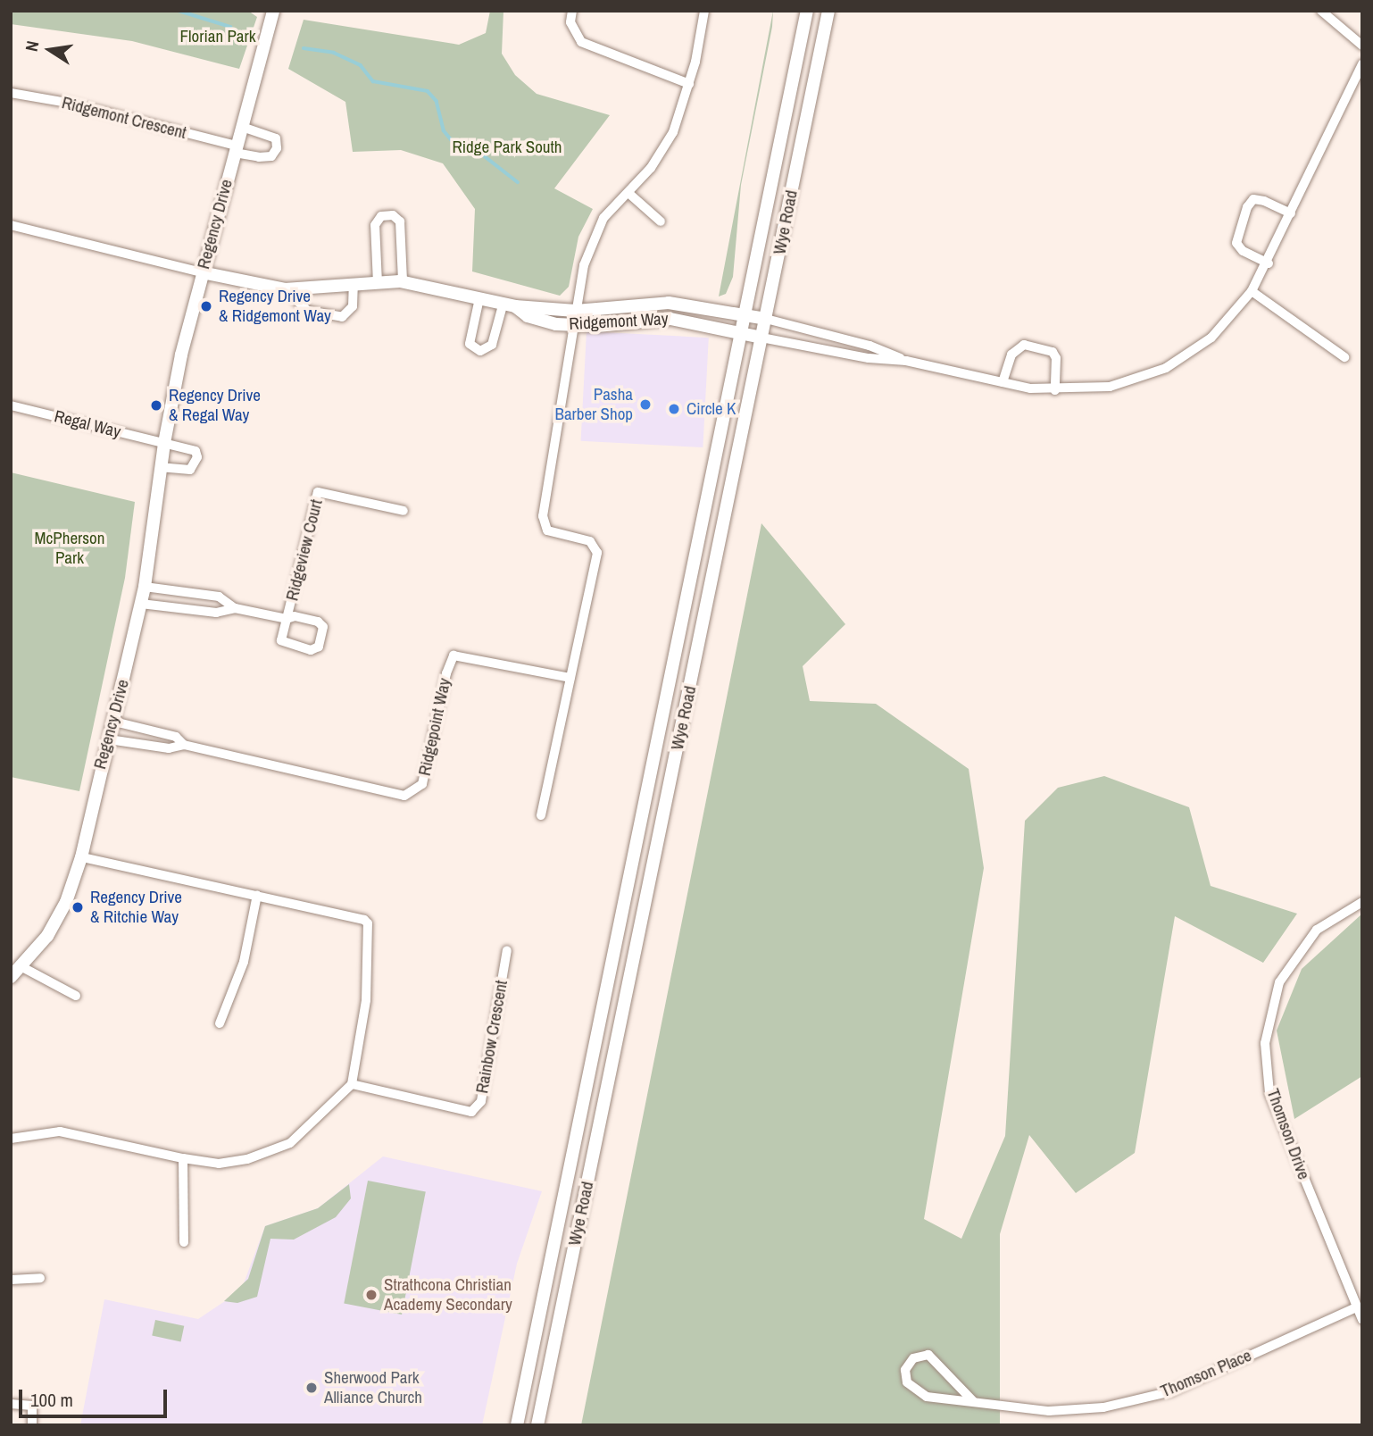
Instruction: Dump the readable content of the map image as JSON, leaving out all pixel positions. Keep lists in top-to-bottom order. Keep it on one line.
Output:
{"streets":{"main road":["Wye Road","Regency Drive","Ridgemont Way"],"street":["Ridgemont Crescent","Regal Way","Ridgeview Court","Ridgepoint Way","Rainbow Crescent","Thomson Drive","Thomson Place"]},"crossings":[["Ridgemont Crescent","Regency Drive"],["Wye Road","Ridgemont Way"],["Regency Drive","Ridgemont Way"],["Regency Drive","Regal Way"],["Regency Drive","Ridgeview Court"],["Regency Drive","Ridgepoint Way"],["Thomson Drive","Thomson Place"]],"parks":["Florian Park","Ridge Park South","McPherson Park"],"places":["Regency Drive & Ridgemont Way","Pasha Barber Shop","Regency Drive & Regal Way","Circle K","Regency Drive & Ritchie Way","Strathcona Christian Academy Secondary","Sherwood Park Alliance Church"],"scale_bar":"100 m","north":"left"}
